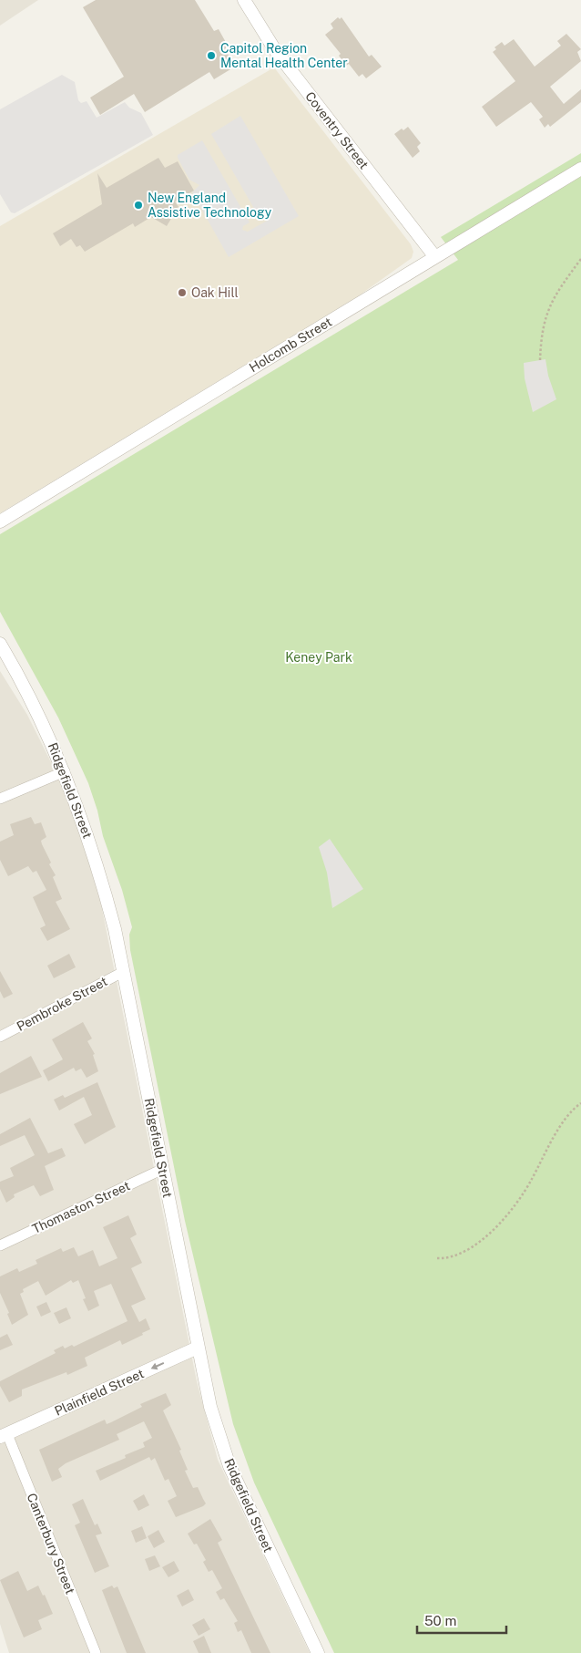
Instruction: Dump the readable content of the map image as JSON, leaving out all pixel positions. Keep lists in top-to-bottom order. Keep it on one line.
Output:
{"streets":{"street":["Coventry Street","Holcomb Street","Ridgefield Street","Pembroke Street","Thomaston Street","Plainfield Street","Canterbury Street"]},"crossings":[["Coventry Street","Holcomb Street"],["Ridgefield Street","Pembroke Street"],["Ridgefield Street","Thomaston Street"],["Ridgefield Street","Plainfield Street"],["Plainfield Street","Canterbury Street"]],"one_way":["Plainfield Street"],"parks":["Keney Park"],"places":["Capitol Region Mental Health Center","New England Assistive Technology","Oak Hill"],"scale_bar":"50 m"}
